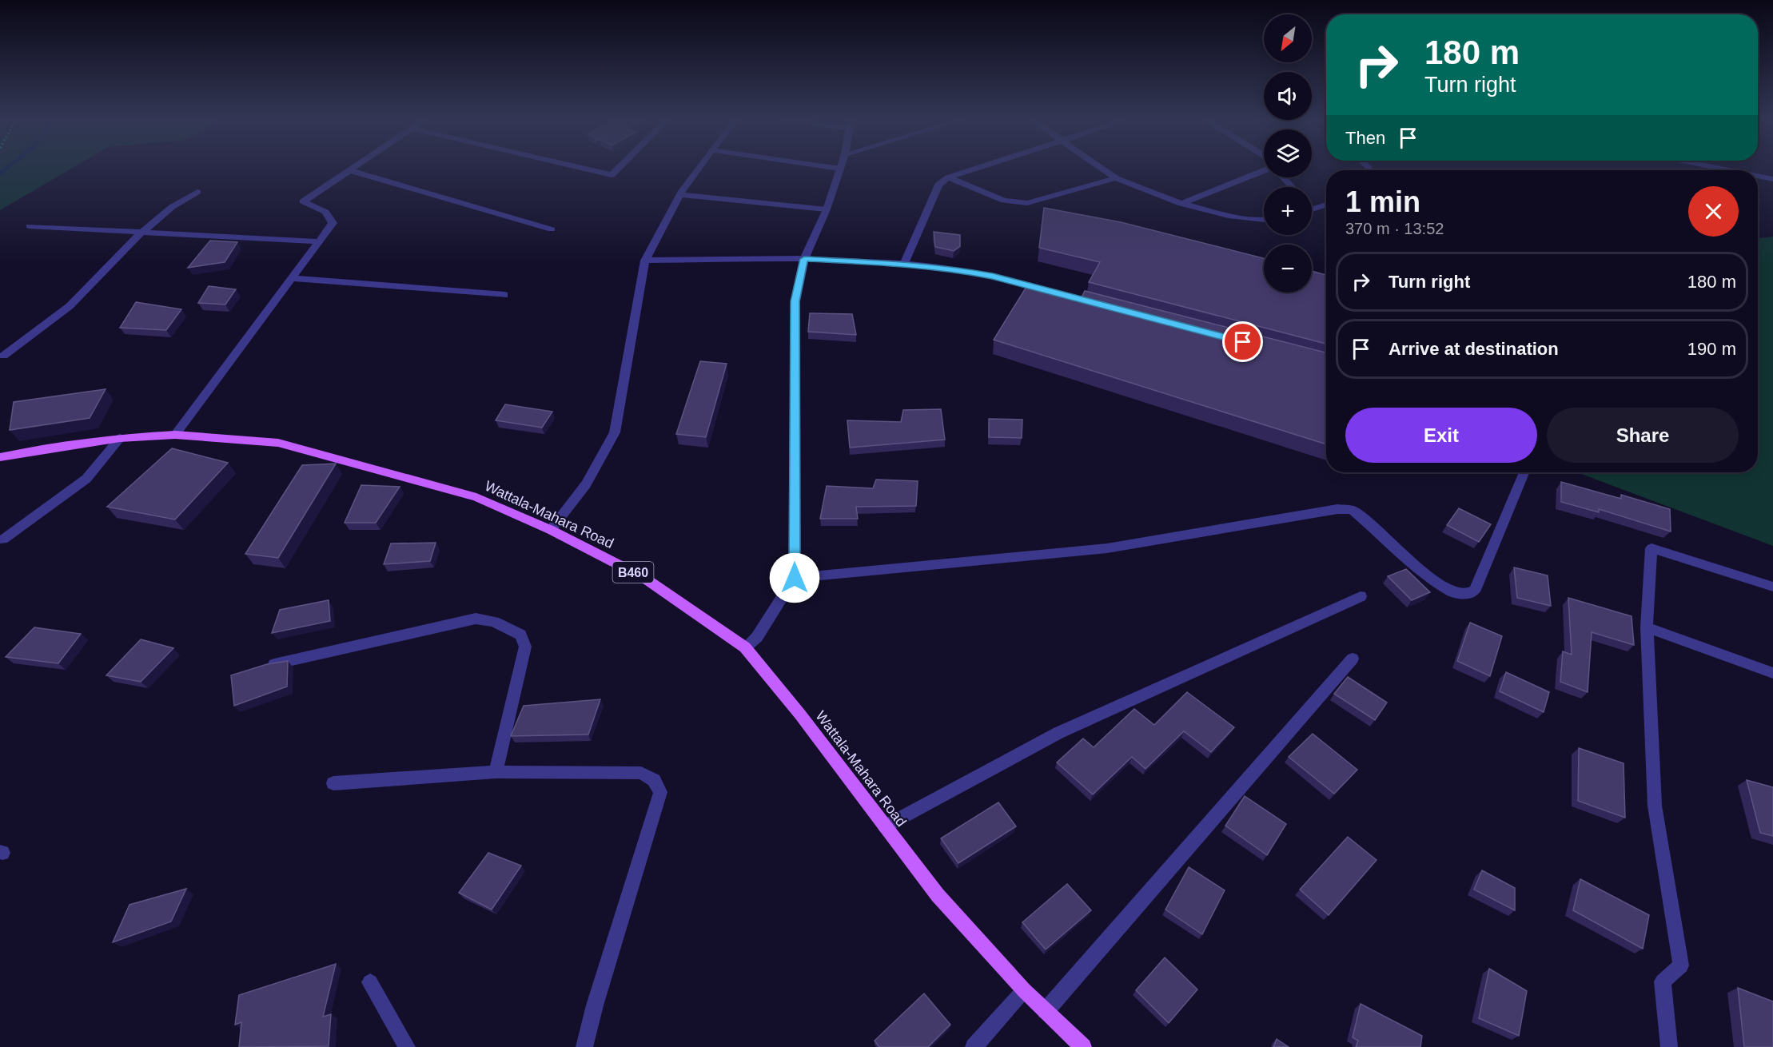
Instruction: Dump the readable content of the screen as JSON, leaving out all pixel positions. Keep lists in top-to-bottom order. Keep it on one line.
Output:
{"streets":{"main road":["Wattala-Mahara Road","B460"]},"north":"bottom left","page":{"map_buttons":["+","−"],"turn":["180 m","Turn right"],"then":"Then","heading":["1 min","370 m · 13:52"],"list":[{"name":"Turn right","value":"180 m"},{"name":"Arrive at destination","value":"190 m"}],"buttons":["Exit","Share"]}}
